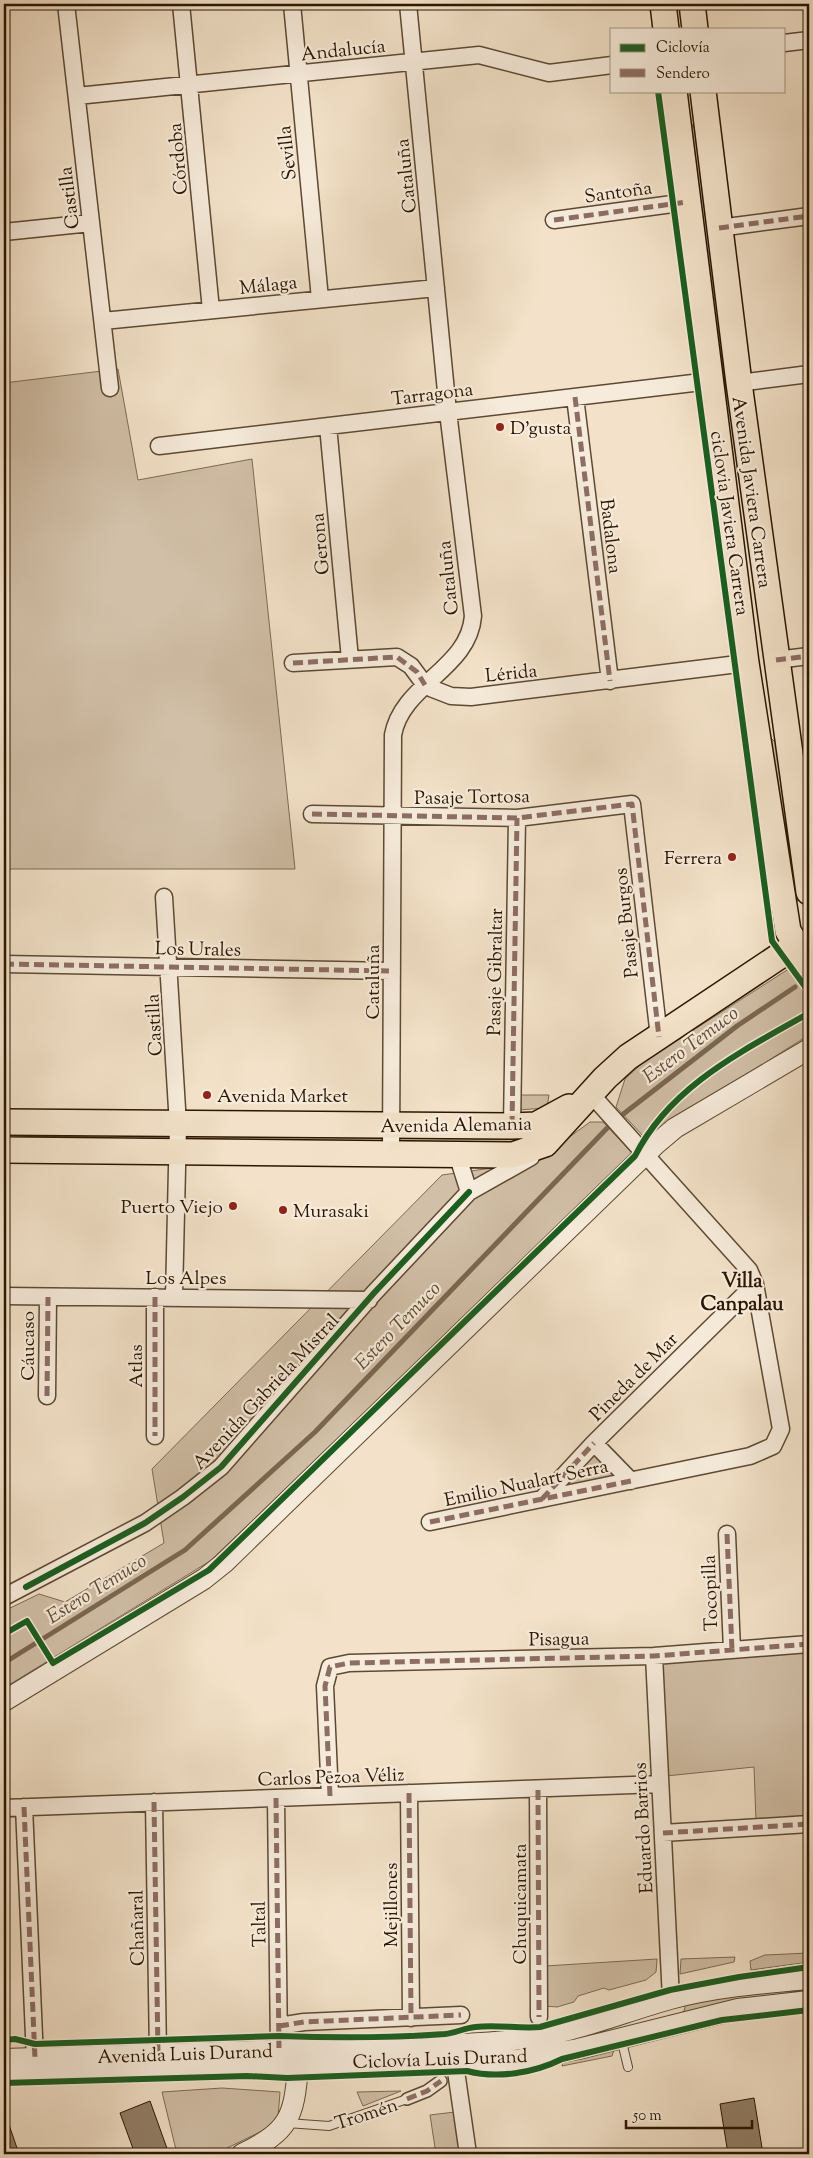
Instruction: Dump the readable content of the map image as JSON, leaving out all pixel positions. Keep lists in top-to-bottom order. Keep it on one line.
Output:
{"streets":{"main road":["Avenida Javiera Carrera","Avenida Alemania"],"street":["Andalucía","Sevilla","Córdoba","Cataluña","Santoña","Castilla","Málaga","Tarragona","Badalona","Gerona","Lérida","Pasaje Tortosa","Pasaje Burgos","Los Urales","Pasaje Gibraltar","Los Alpes","Cáucaso","Atlas","Pineda de Mar","Avenida Gabriela Mistral","Emilio Nualart Serra","Tocopilla","Pisagua","Carlos Pezoa Véliz","Eduardo Barrios","Chuquicamata","Mejillones","Taltal","Chañaral","Avenida Luis Durand","Tromén"],"cycle path":["ciclovia Javiera Carrera","Ciclovía Luis Durand"]},"crossings":[["Andalucía","Sevilla"],["Andalucía","Córdoba"],["Andalucía","Cataluña"],["Andalucía","Castilla"],["Sevilla","Málaga"],["Córdoba","Málaga"],["Cataluña","Málaga"],["Cataluña","Tarragona"],["Cataluña","Lérida"],["Cataluña","Pasaje Tortosa"],["Cataluña","Los Urales"],["Cataluña","Avenida Alemania"],["Santoña","Avenida Javiera Carrera"],["Castilla","Málaga"],["Castilla","Los Urales"],["Castilla","Avenida Alemania"],["Tarragona","Avenida Javiera Carrera"],["Tarragona","Badalona"],["Tarragona","Gerona"],["Avenida Javiera Carrera","Lérida"],["Badalona","Lérida"],["Gerona","Lérida"],["Pasaje Tortosa","Pasaje Burgos"],["Pasaje Tortosa","Pasaje Gibraltar"],["Pasaje Gibraltar","Avenida Alemania"],["Avenida Alemania","Avenida Gabriela Mistral"],["Avenida Alemania","Emilio Nualart Serra"],["Los Alpes","Cáucaso"],["Los Alpes","Atlas"],["Los Alpes","Avenida Gabriela Mistral"],["Pineda de Mar","Emilio Nualart Serra"],["Tocopilla","Pisagua"],["Pisagua","Carlos Pezoa Véliz"],["Pisagua","Eduardo Barrios"],["Carlos Pezoa Véliz","Eduardo Barrios"],["Carlos Pezoa Véliz","Chuquicamata"],["Carlos Pezoa Véliz","Mejillones"],["Carlos Pezoa Véliz","Taltal"],["Carlos Pezoa Véliz","Chañaral"],["Eduardo Barrios","Avenida Luis Durand"],["Taltal","Avenida Luis Durand"],["Chañaral","Avenida Luis Durand"]],"districts":["Villa Canpalau"],"water":["Estero Temuco"],"places":["D'gusta","Ferrera","Avenida Market","Puerto Viejo","Murasaki"],"legend":["Ciclovía","Sendero"],"scale_bar":"50 m"}
